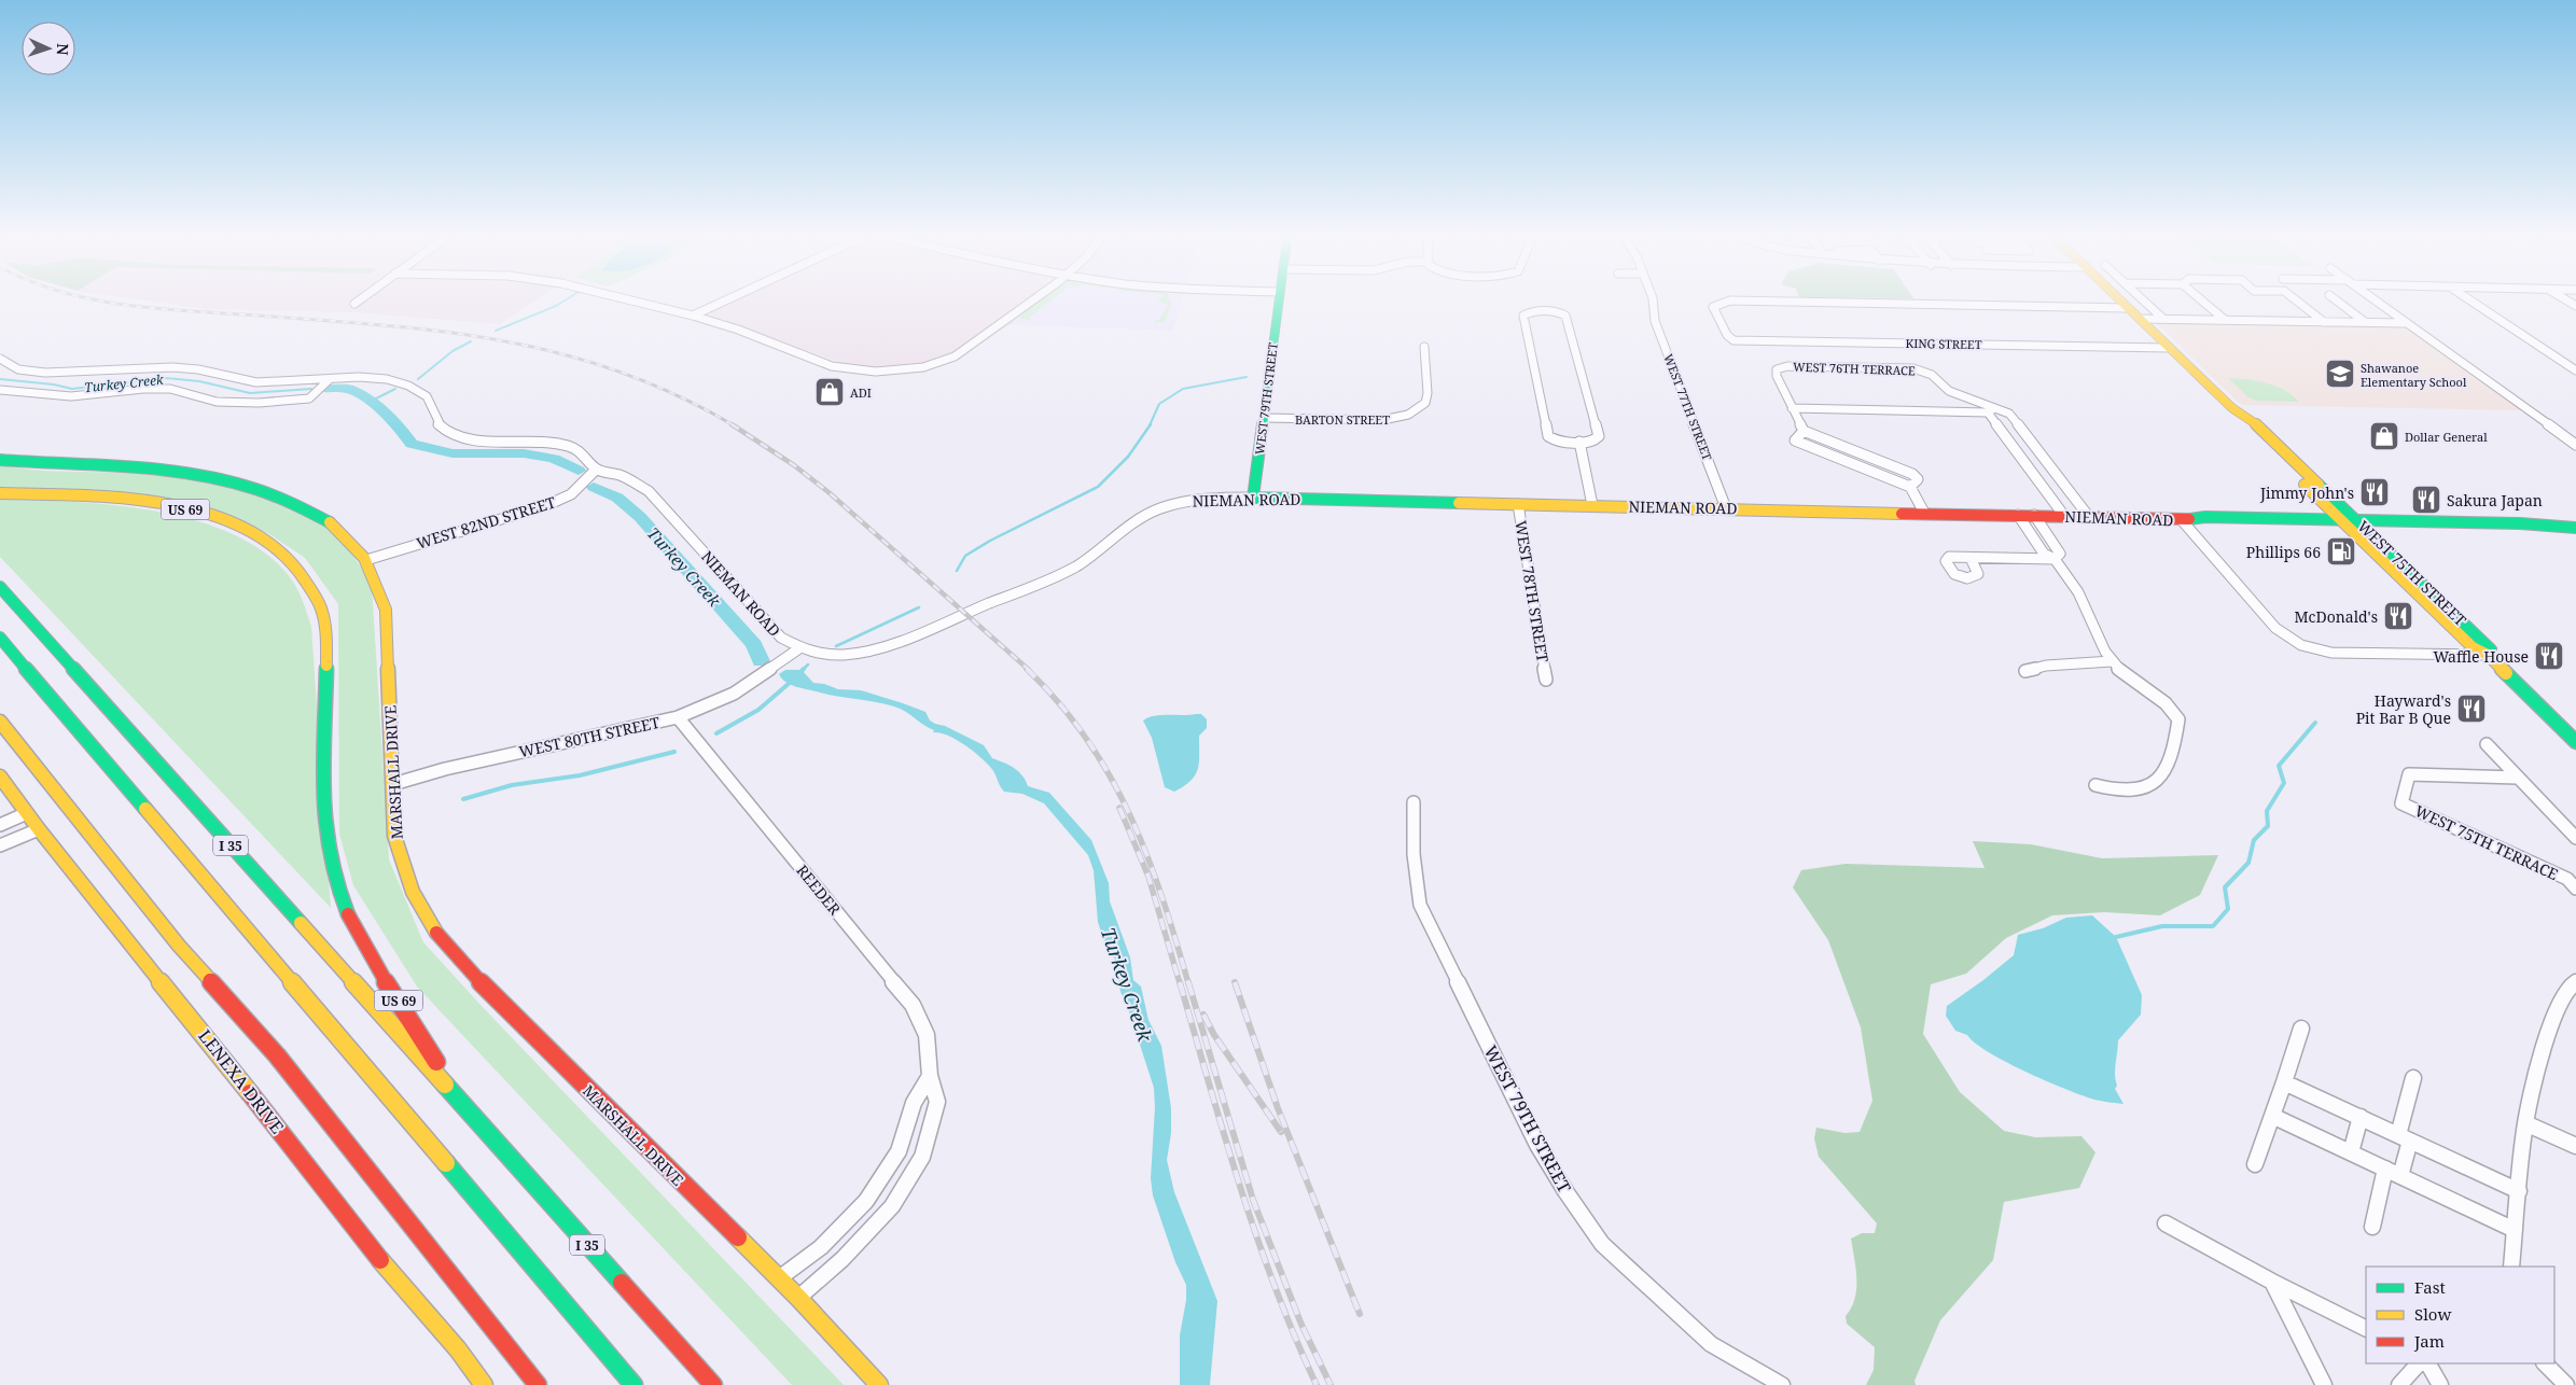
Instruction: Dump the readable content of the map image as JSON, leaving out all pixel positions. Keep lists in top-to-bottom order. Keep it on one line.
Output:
{"streets":{"main road":["WEST 79TH STREET","NIEMAN ROAD","US 69","WEST 75TH STREET","MARSHALL DRIVE","I 35","LENEXA DRIVE"],"street":["KING STREET","WEST 76TH TERRACE","WEST 77TH STREET","BARTON STREET","WEST 82ND STREET","WEST 78TH STREET","WEST 80TH STREET","WEST 75TH TERRACE","REEDER"]},"crossings":[["KING STREET","WEST 75TH STREET"],["WEST 76TH TERRACE","NIEMAN ROAD"],["WEST 79TH STREET","BARTON STREET"],["WEST 79TH STREET","NIEMAN ROAD"],["WEST 77TH STREET","NIEMAN ROAD"],["NIEMAN ROAD","WEST 82ND STREET"],["NIEMAN ROAD","WEST 75TH STREET"],["NIEMAN ROAD","WEST 78TH STREET"],["NIEMAN ROAD","WEST 80TH STREET"],["US 69","I 35"],["WEST 82ND STREET","MARSHALL DRIVE"],["WEST 80TH STREET","MARSHALL DRIVE"],["WEST 80TH STREET","REEDER"],["MARSHALL DRIVE","REEDER"]],"water":["Turkey Creek"],"places":{"school or university":["Shawanoe Elementary School"],"shop":["ADI","Dollar General"],"restaurant":["Jimmy John's","Sakura Japan","McDonald's","Waffle House","Hayward's Pit Bar B Que"],"fuel station":["Phillips 66"]},"legend":["Fast","Slow","Jam"],"north":"right"}
